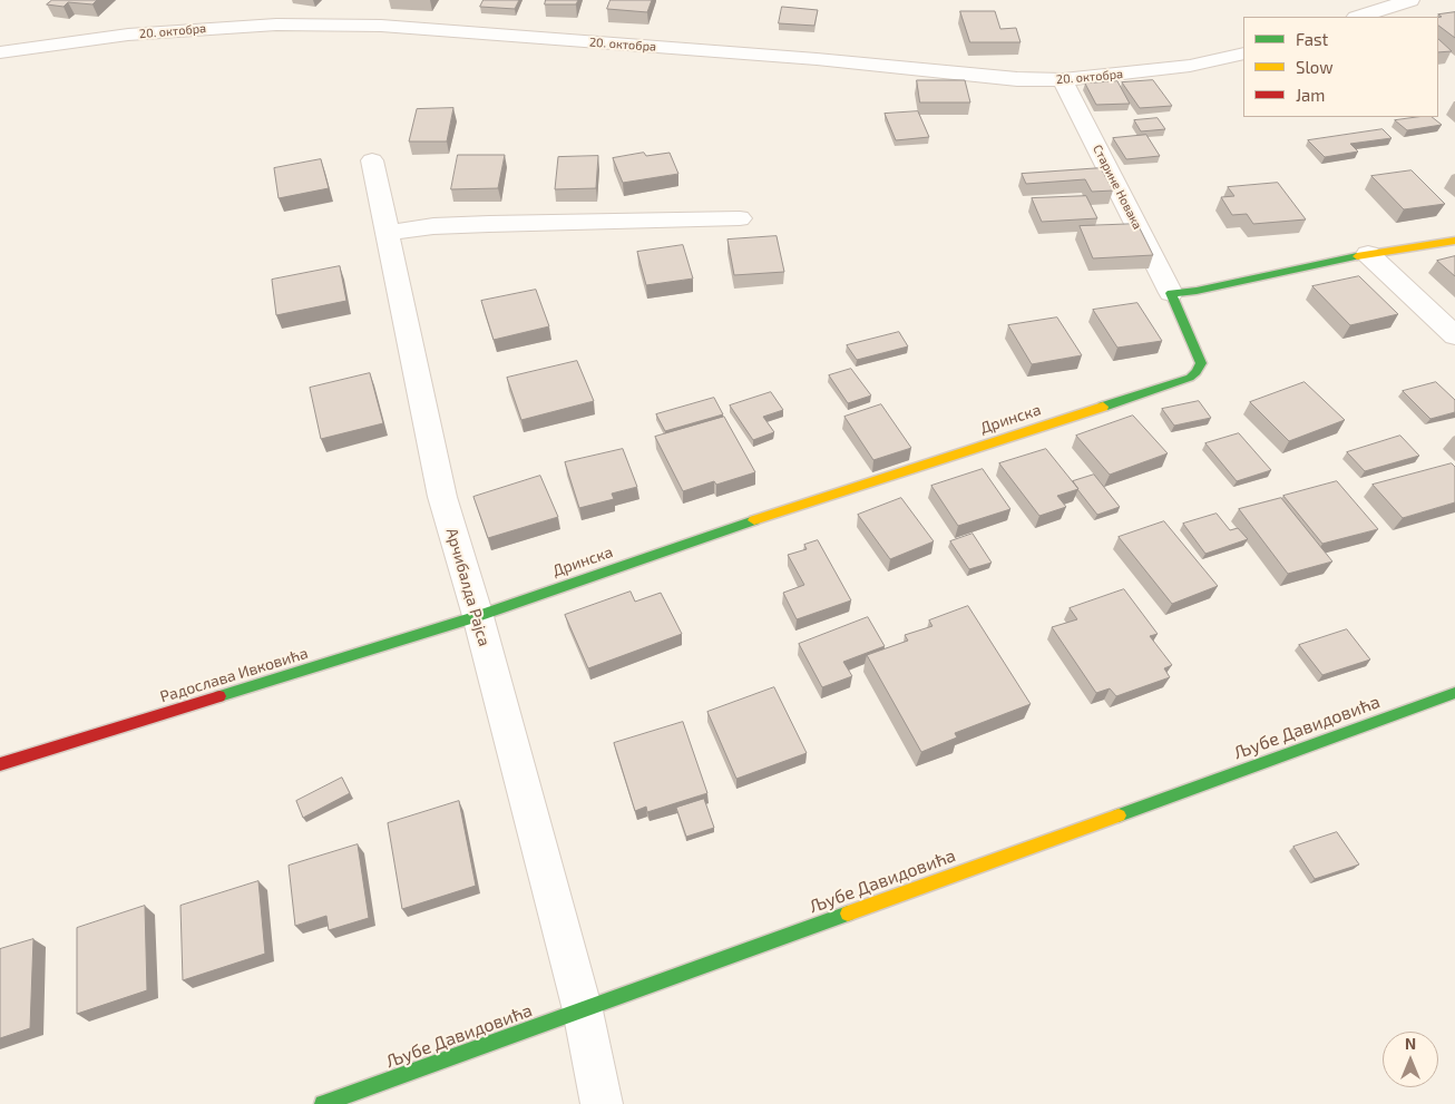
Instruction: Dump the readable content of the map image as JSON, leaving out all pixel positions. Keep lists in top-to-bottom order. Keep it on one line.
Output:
{"streets":{"street":["20. октобра","Старине Новака","Дринска","Арчибалда Рајса","Радослава Ивковића","Љубе Давидовића"]},"crossings":[["20. октобра","Старине Новака"],["Старине Новака","Дринска"],["Дринска","Арчибалда Рајса"],["Дринска","Радослава Ивковића"],["Арчибалда Рајса","Радослава Ивковића"],["Арчибалда Рајса","Љубе Давидовића"]],"legend":["Fast","Slow","Jam"],"north":"top"}
